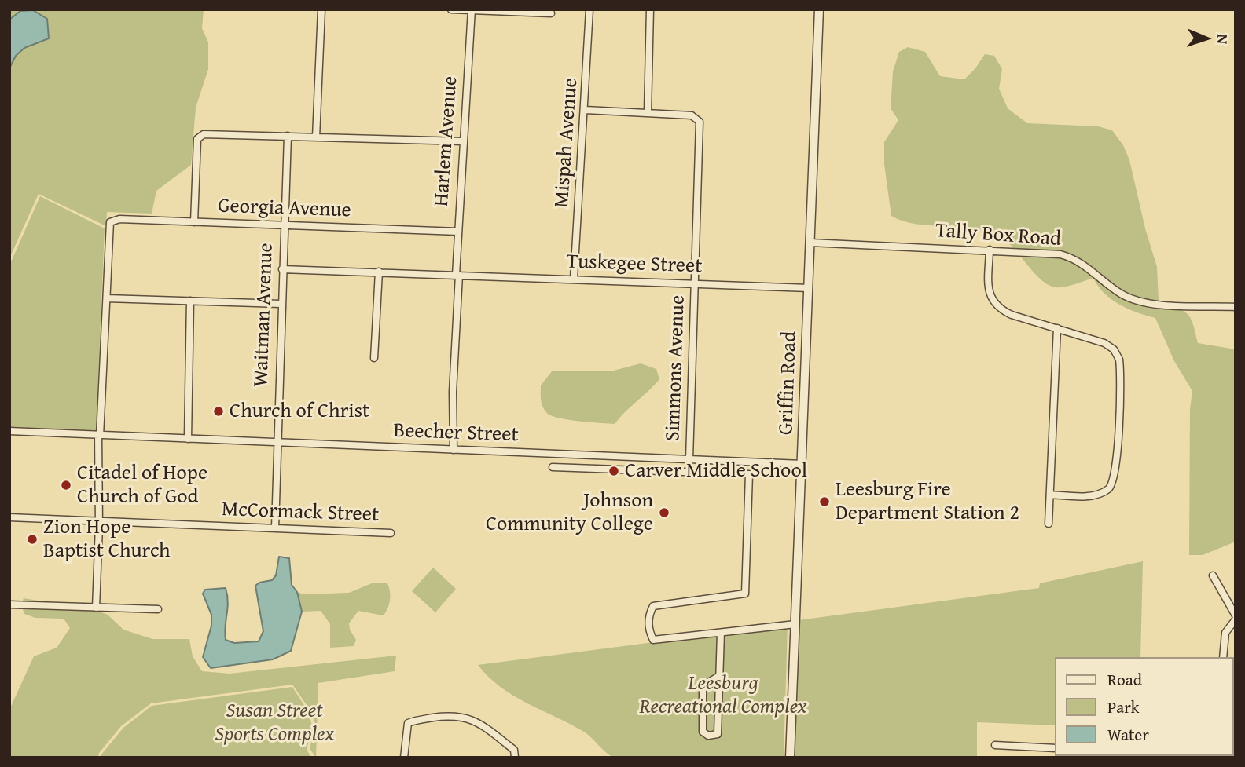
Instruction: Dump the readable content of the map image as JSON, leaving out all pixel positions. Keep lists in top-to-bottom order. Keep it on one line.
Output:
{"streets":{"street":["Harlem Avenue","Mispah Avenue","Georgia Avenue","Tally Box Road","Tuskegee Street","Waitman Avenue","Simmons Avenue","Griffin Road","Beecher Street","McCormack Street"]},"crossings":[["Harlem Avenue","Georgia Avenue"],["Harlem Avenue","Tuskegee Street"],["Harlem Avenue","Beecher Street"],["Mispah Avenue","Tuskegee Street"],["Georgia Avenue","Waitman Avenue"],["Tally Box Road","Griffin Road"],["Tuskegee Street","Waitman Avenue"],["Tuskegee Street","Simmons Avenue"],["Tuskegee Street","Griffin Road"],["Waitman Avenue","Beecher Street"],["Waitman Avenue","McCormack Street"],["Simmons Avenue","Beecher Street"],["Griffin Road","Beecher Street"]],"parks":["Leesburg Recreational Complex","Susan Street Sports Complex"],"places":["Church of Christ","Carver Middle School","Citadel of Hope Church of God","Leesburg Fire Department Station 2","Johnson Community College","Zion Hope Baptist Church"],"legend":["Road","Park","Water"],"north":"right"}
